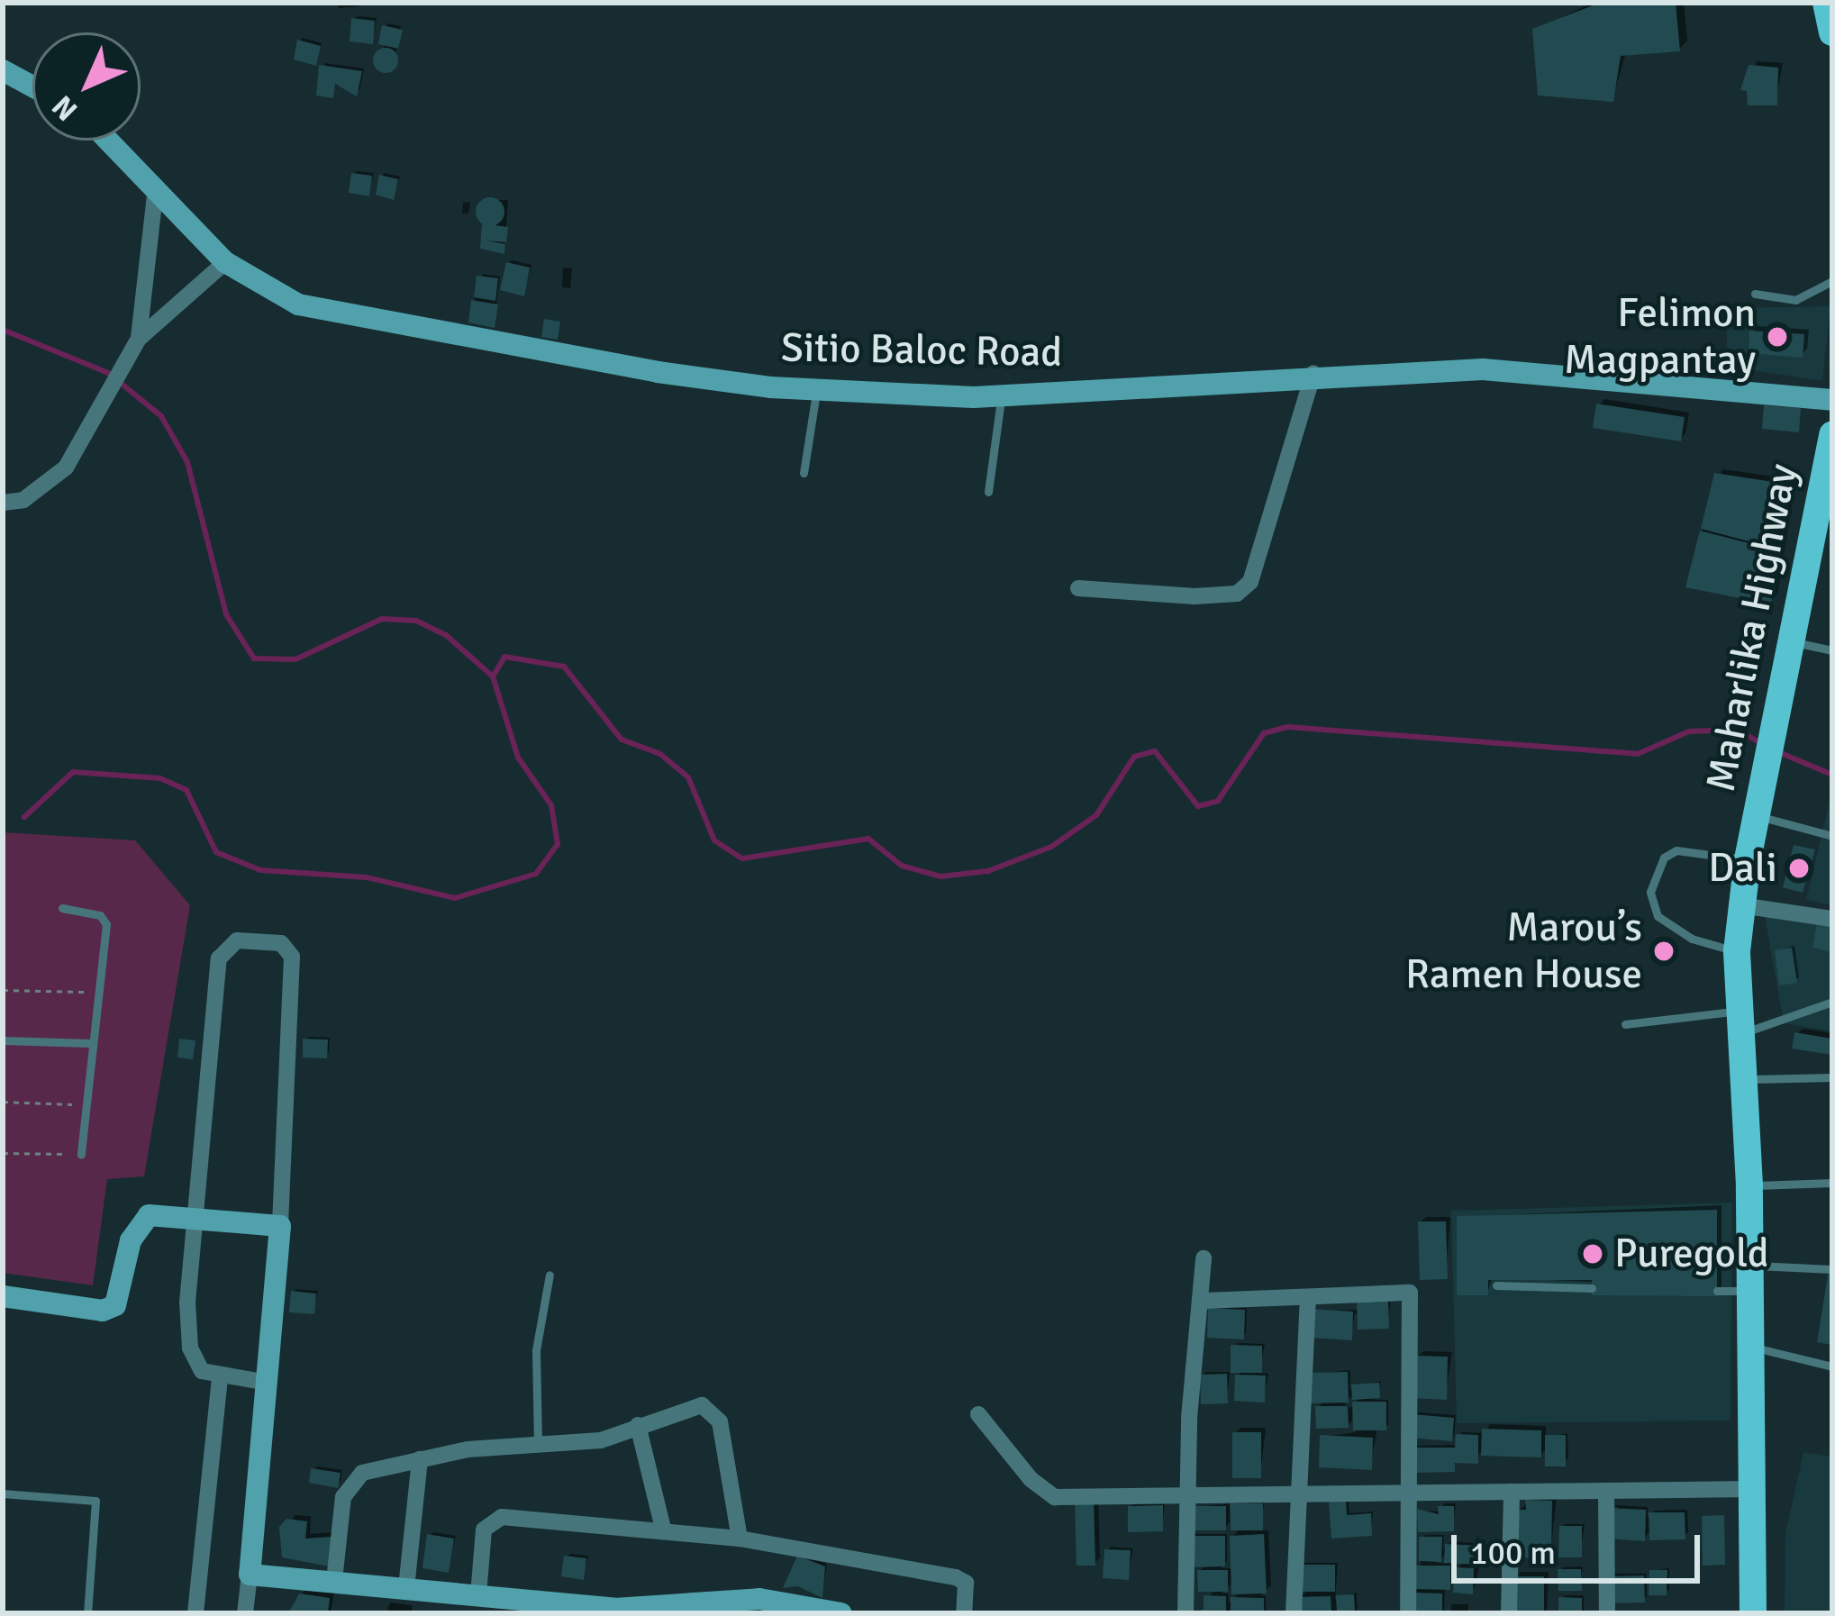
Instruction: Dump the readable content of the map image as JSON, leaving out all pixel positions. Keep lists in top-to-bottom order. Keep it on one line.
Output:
{"streets":{"main road":["Maharlika Highway"],"street":["Sitio Baloc Road"]},"places":["Felimon Magpantay","Dali","Marou’s Ramen House","Puregold"],"scale_bar":"100 m","north":"bottom left"}
